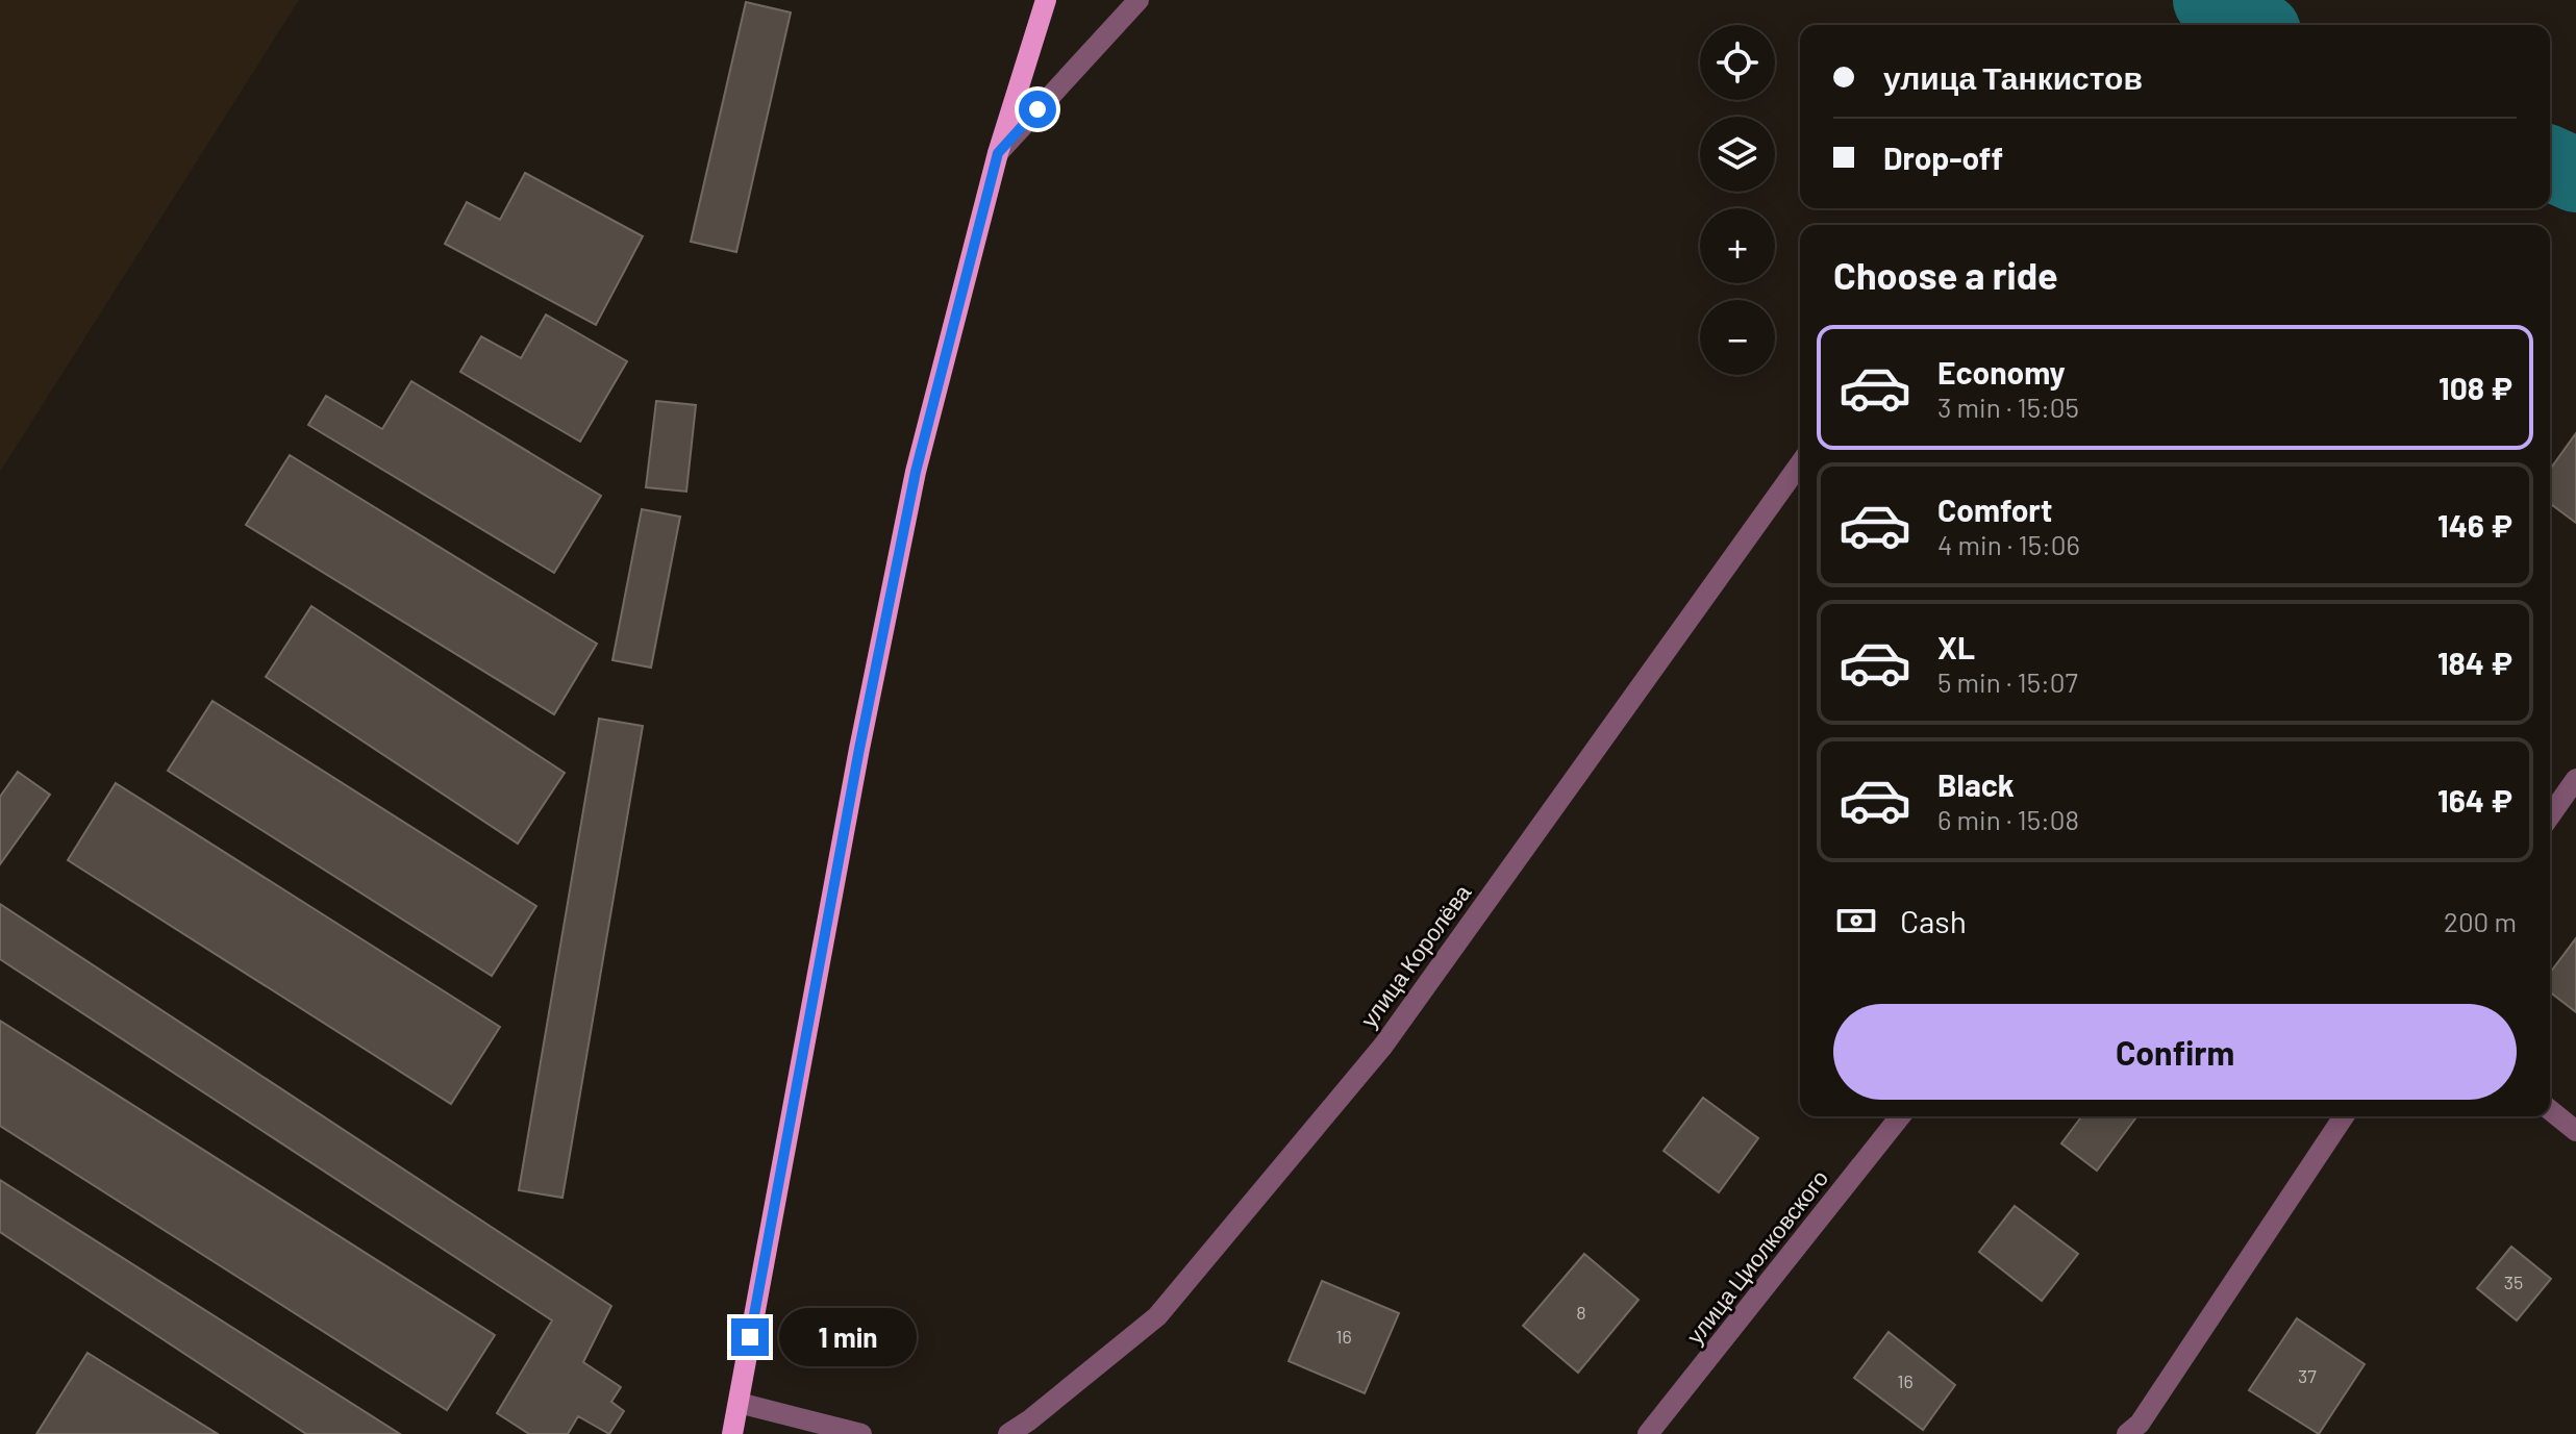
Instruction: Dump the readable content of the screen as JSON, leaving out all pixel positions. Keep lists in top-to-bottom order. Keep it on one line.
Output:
{"streets":{"street":["улица Королёва","улица Циолковского"]},"house_numbers":["35","8","16","37","16"],"page":{"map_buttons":["+","−"],"banner":["улица Танкистов","Drop-off"],"heading":"Choose a ride","list":[{"name":"Economy","note":"3 min · 15:05","value":"108 ₽"},{"name":"Comfort","note":"4 min · 15:06","value":"146 ₽"},{"name":"XL","note":"5 min · 15:07","value":"184 ₽"},{"name":"Black","note":"6 min · 15:08","value":"164 ₽"}],"pay":["Cash","200 m"],"buttons":"Confirm","bubble":"1 min"}}
